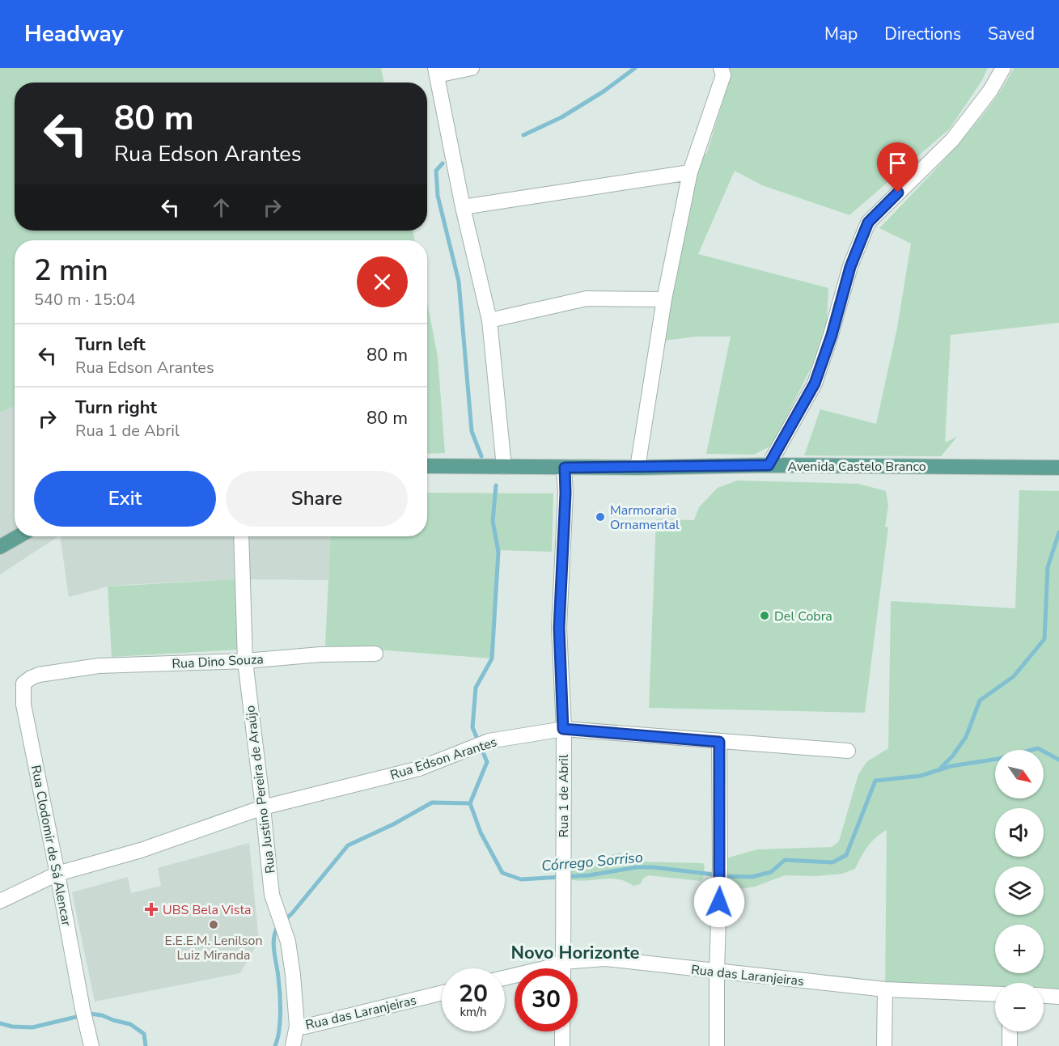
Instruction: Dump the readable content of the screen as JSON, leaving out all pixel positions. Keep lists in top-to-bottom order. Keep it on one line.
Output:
{"streets":{"main road":["Avenida Castelo Branco"],"street":["Rua Dino Souza","Rua Edson Arantes","Rua Justino Pereira de Araújo","Rua 1 de Abril","Rua Clodomir de Sá Alencar","Rua das Laranjeiras"]},"crossings":[["Avenida Castelo Branco","Rua 1 de Abril"],["Rua Dino Souza","Rua Justino Pereira de Araújo"],["Rua Dino Souza","Rua Clodomir de Sá Alencar"],["Rua Edson Arantes","Rua Justino Pereira de Araújo"],["Rua Edson Arantes","Rua 1 de Abril"],["Rua Edson Arantes","Rua Clodomir de Sá Alencar"],["Rua Justino Pereira de Araújo","Rua das Laranjeiras"],["Rua 1 de Abril","Rua das Laranjeiras"]],"districts":["Novo Horizonte"],"water":["Córrego Sorriso"],"places":{"other":["Marmoraria Ornamental","Del Cobra","E.E.E.M. Lenilson Luiz Miranda"],"health":["UBS Bela Vista"]},"north":"bottom right","page":{"header":"Headway","nav":["Map","Directions","Saved"],"turn":["80 m","Rua Edson Arantes"],"heading":["2 min","540 m · 15:04"],"list":[{"name":"Turn left","note":"Rua Edson Arantes","value":"80 m"},{"name":"Turn right","note":"Rua 1 de Abril","value":"80 m"}],"buttons":["Exit","Share"],"map_buttons":["+","−"],"speed":"20 km/h","limit":"30"}}
